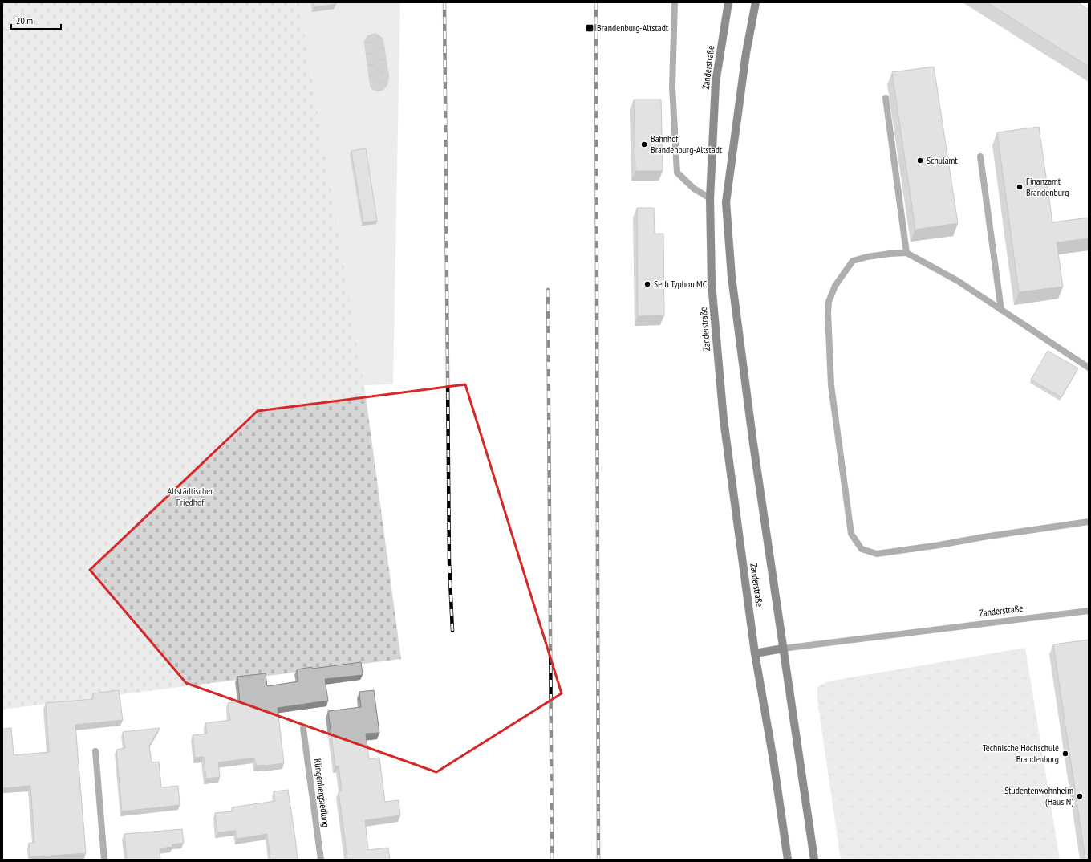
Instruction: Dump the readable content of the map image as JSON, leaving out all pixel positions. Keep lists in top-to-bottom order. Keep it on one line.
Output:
{"streets":{"main road":["Zanderstraße"],"street":["Klingenbergsiedlung"]},"parks":["Altstädtischer Friedhof"],"places":{"transit":["Brandenburg-Altstadt"],"other":["Bahnhof Brandenburg-Altstadt","Schulamt","Finanzamt Brandenburg","Seth Typhon MC","Technische Hochschule Brandenburg","Studentenwohnheim (Haus N)"]},"scale_bar":"20 m"}
